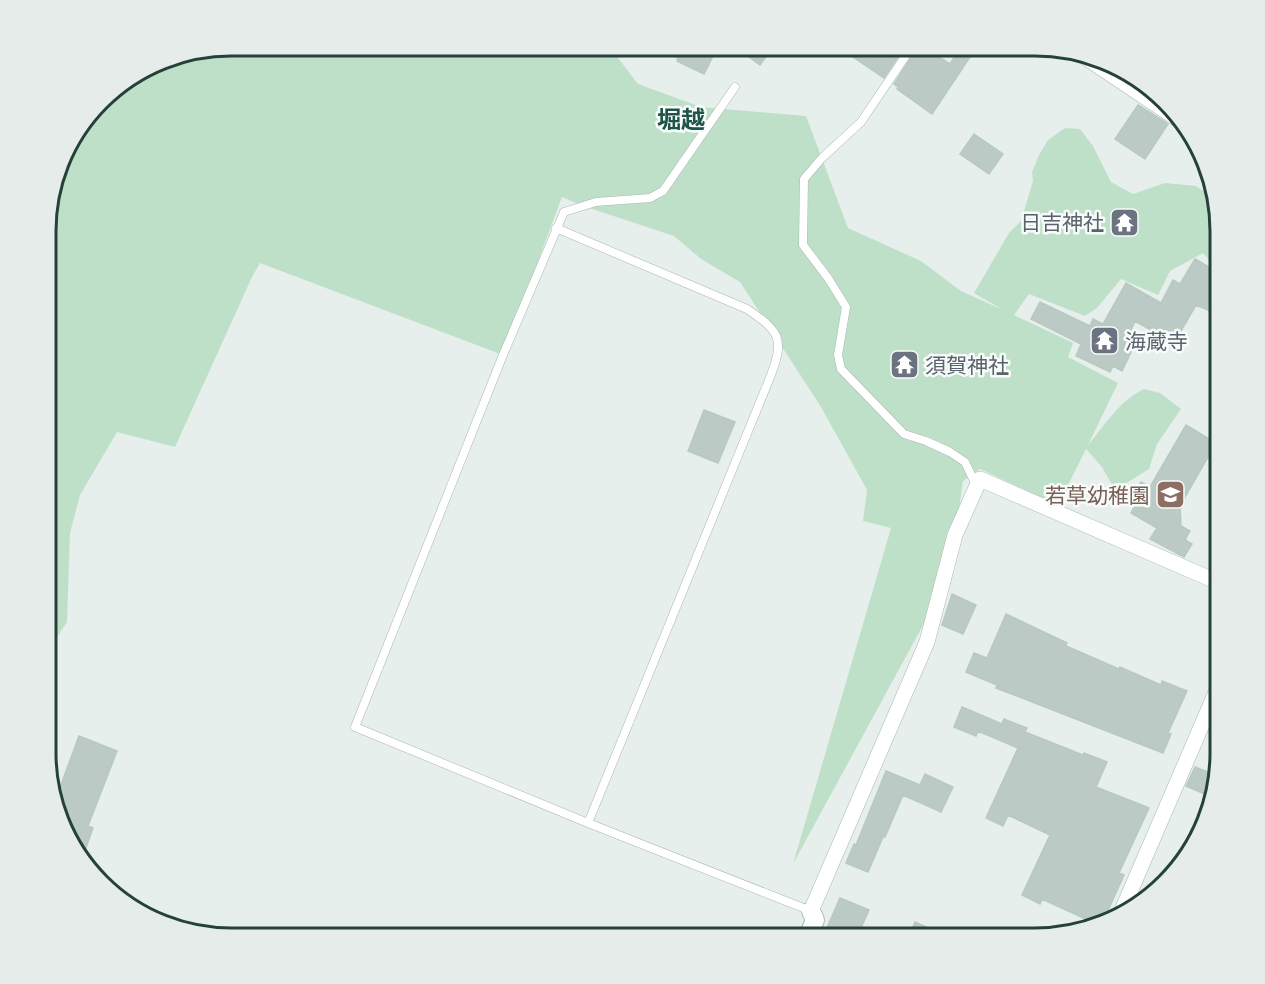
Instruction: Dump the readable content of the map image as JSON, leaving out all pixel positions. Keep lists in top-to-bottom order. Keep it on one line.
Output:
{"districts":["堀越"],"places":{"temple":["日吉神社","海蔵寺","須賀神社"],"school or university":["若草幼稚園"]}}
